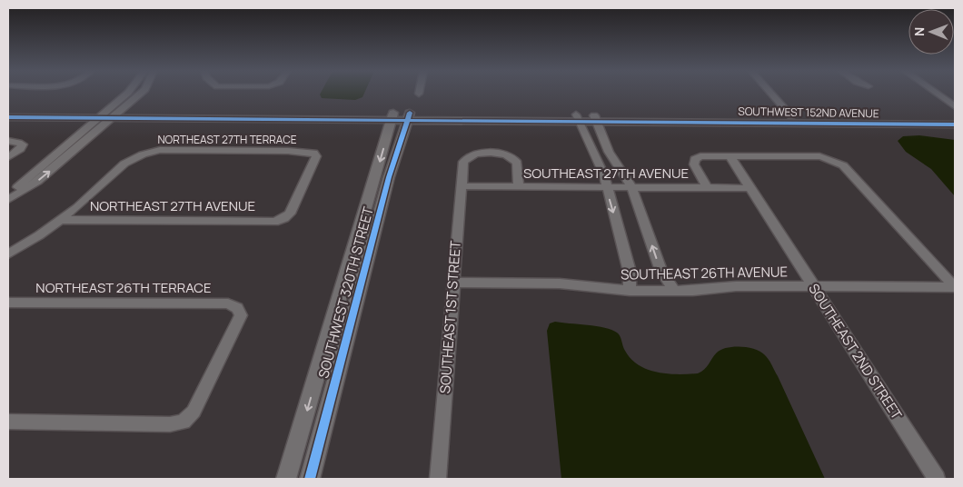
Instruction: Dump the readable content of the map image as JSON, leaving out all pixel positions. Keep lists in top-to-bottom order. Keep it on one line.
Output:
{"streets":{"street":["SOUTHWEST 152ND AVENUE","NORTHEAST 27TH TERRACE","SOUTHEAST 27TH AVENUE","NORTHEAST 27TH AVENUE","SOUTHEAST 26TH AVENUE","NORTHEAST 26TH TERRACE","SOUTHWEST 320TH STREET","SOUTHEAST 1ST STREET","SOUTHEAST 2ND STREET"]},"crossings":[["SOUTHWEST 152ND AVENUE","SOUTHWEST 320TH STREET"],["NORTHEAST 27TH TERRACE","NORTHEAST 27TH AVENUE"],["SOUTHEAST 27TH AVENUE","SOUTHEAST 1ST STREET"],["SOUTHEAST 27TH AVENUE","SOUTHEAST 2ND STREET"],["SOUTHEAST 26TH AVENUE","SOUTHEAST 1ST STREET"],["SOUTHEAST 26TH AVENUE","SOUTHEAST 2ND STREET"]],"north":"left"}
